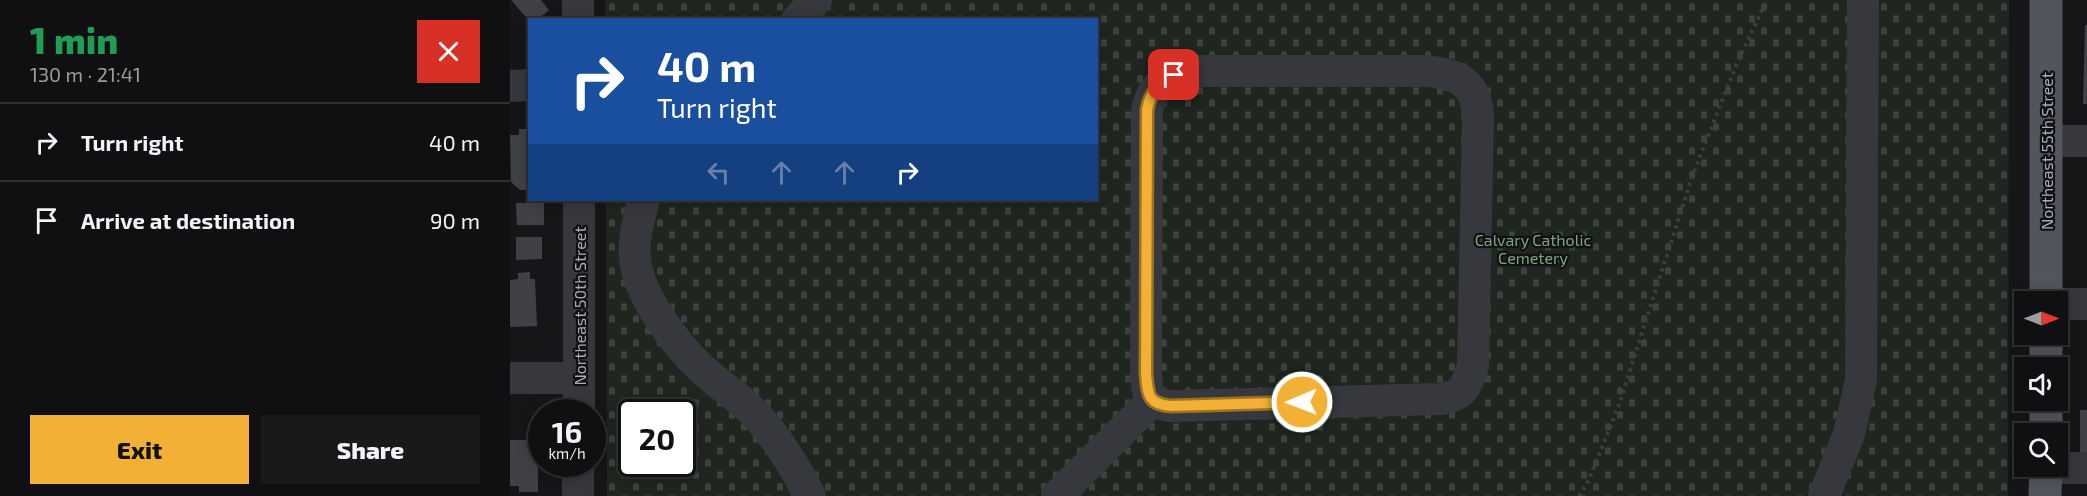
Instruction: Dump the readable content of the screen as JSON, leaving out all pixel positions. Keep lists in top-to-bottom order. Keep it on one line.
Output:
{"streets":{"main road":["Northeast 55th Street"],"street":["Northeast 50th Street"]},"parks":["Calvary Catholic Cemetery"],"north":"right","page":{"heading":["1 min","130 m · 21:41"],"turn":["40 m","Turn right"],"list":[{"name":"Turn right","value":"40 m"},{"name":"Arrive at destination","value":"90 m"}],"speed":"16 km/h","limit":"20","buttons":["Exit","Share"]}}
